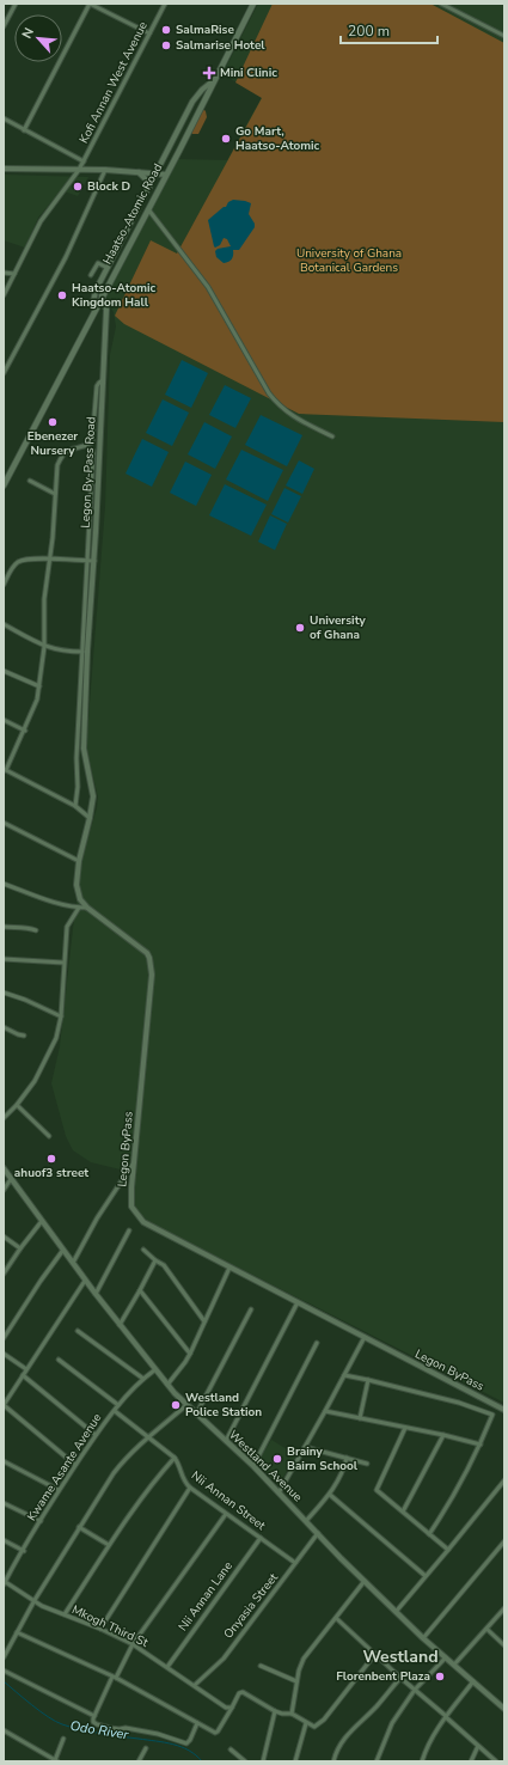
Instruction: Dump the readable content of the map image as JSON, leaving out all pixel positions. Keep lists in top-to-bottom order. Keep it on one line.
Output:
{"streets":{"main road":["Haatso-Atomic Road"],"street":["Kofi Annan West Avenue","Legon By-Pass Road","Legon ByPass","Westland Avenue","Kwame Asante Avenue","Nii Annan Street","Nii Annan Lane","Onyasia Street","Mkogh Third St"]},"crossings":[["Haatso-Atomic Road","Legon By-Pass Road"],["Legon By-Pass Road","Legon ByPass"],["Westland Avenue","Kwame Asante Avenue"],["Westland Avenue","Onyasia Street"],["Kwame Asante Avenue","Nii Annan Street"],["Kwame Asante Avenue","Mkogh Third St"],["Nii Annan Street","Nii Annan Lane"],["Nii Annan Street","Onyasia Street"],["Nii Annan Lane","Mkogh Third St"],["Onyasia Street","Mkogh Third St"]],"districts":["Westland"],"water":["Odo River"],"parks":["University of Ghana Botanical Gardens"],"places":{"other":["SalmaRise","Salmarise Hotel","Go Mart, Haatso-Atomic","Block D","Haatso-Atomic Kingdom Hall","Ebenezer Nursery","University of Ghana","ahuof3 street","Westland Police Station","Brainy Bairn School","Florenbent Plaza"],"health":["Mini Clinic"]},"scale_bar":"200 m","north":"top left"}
